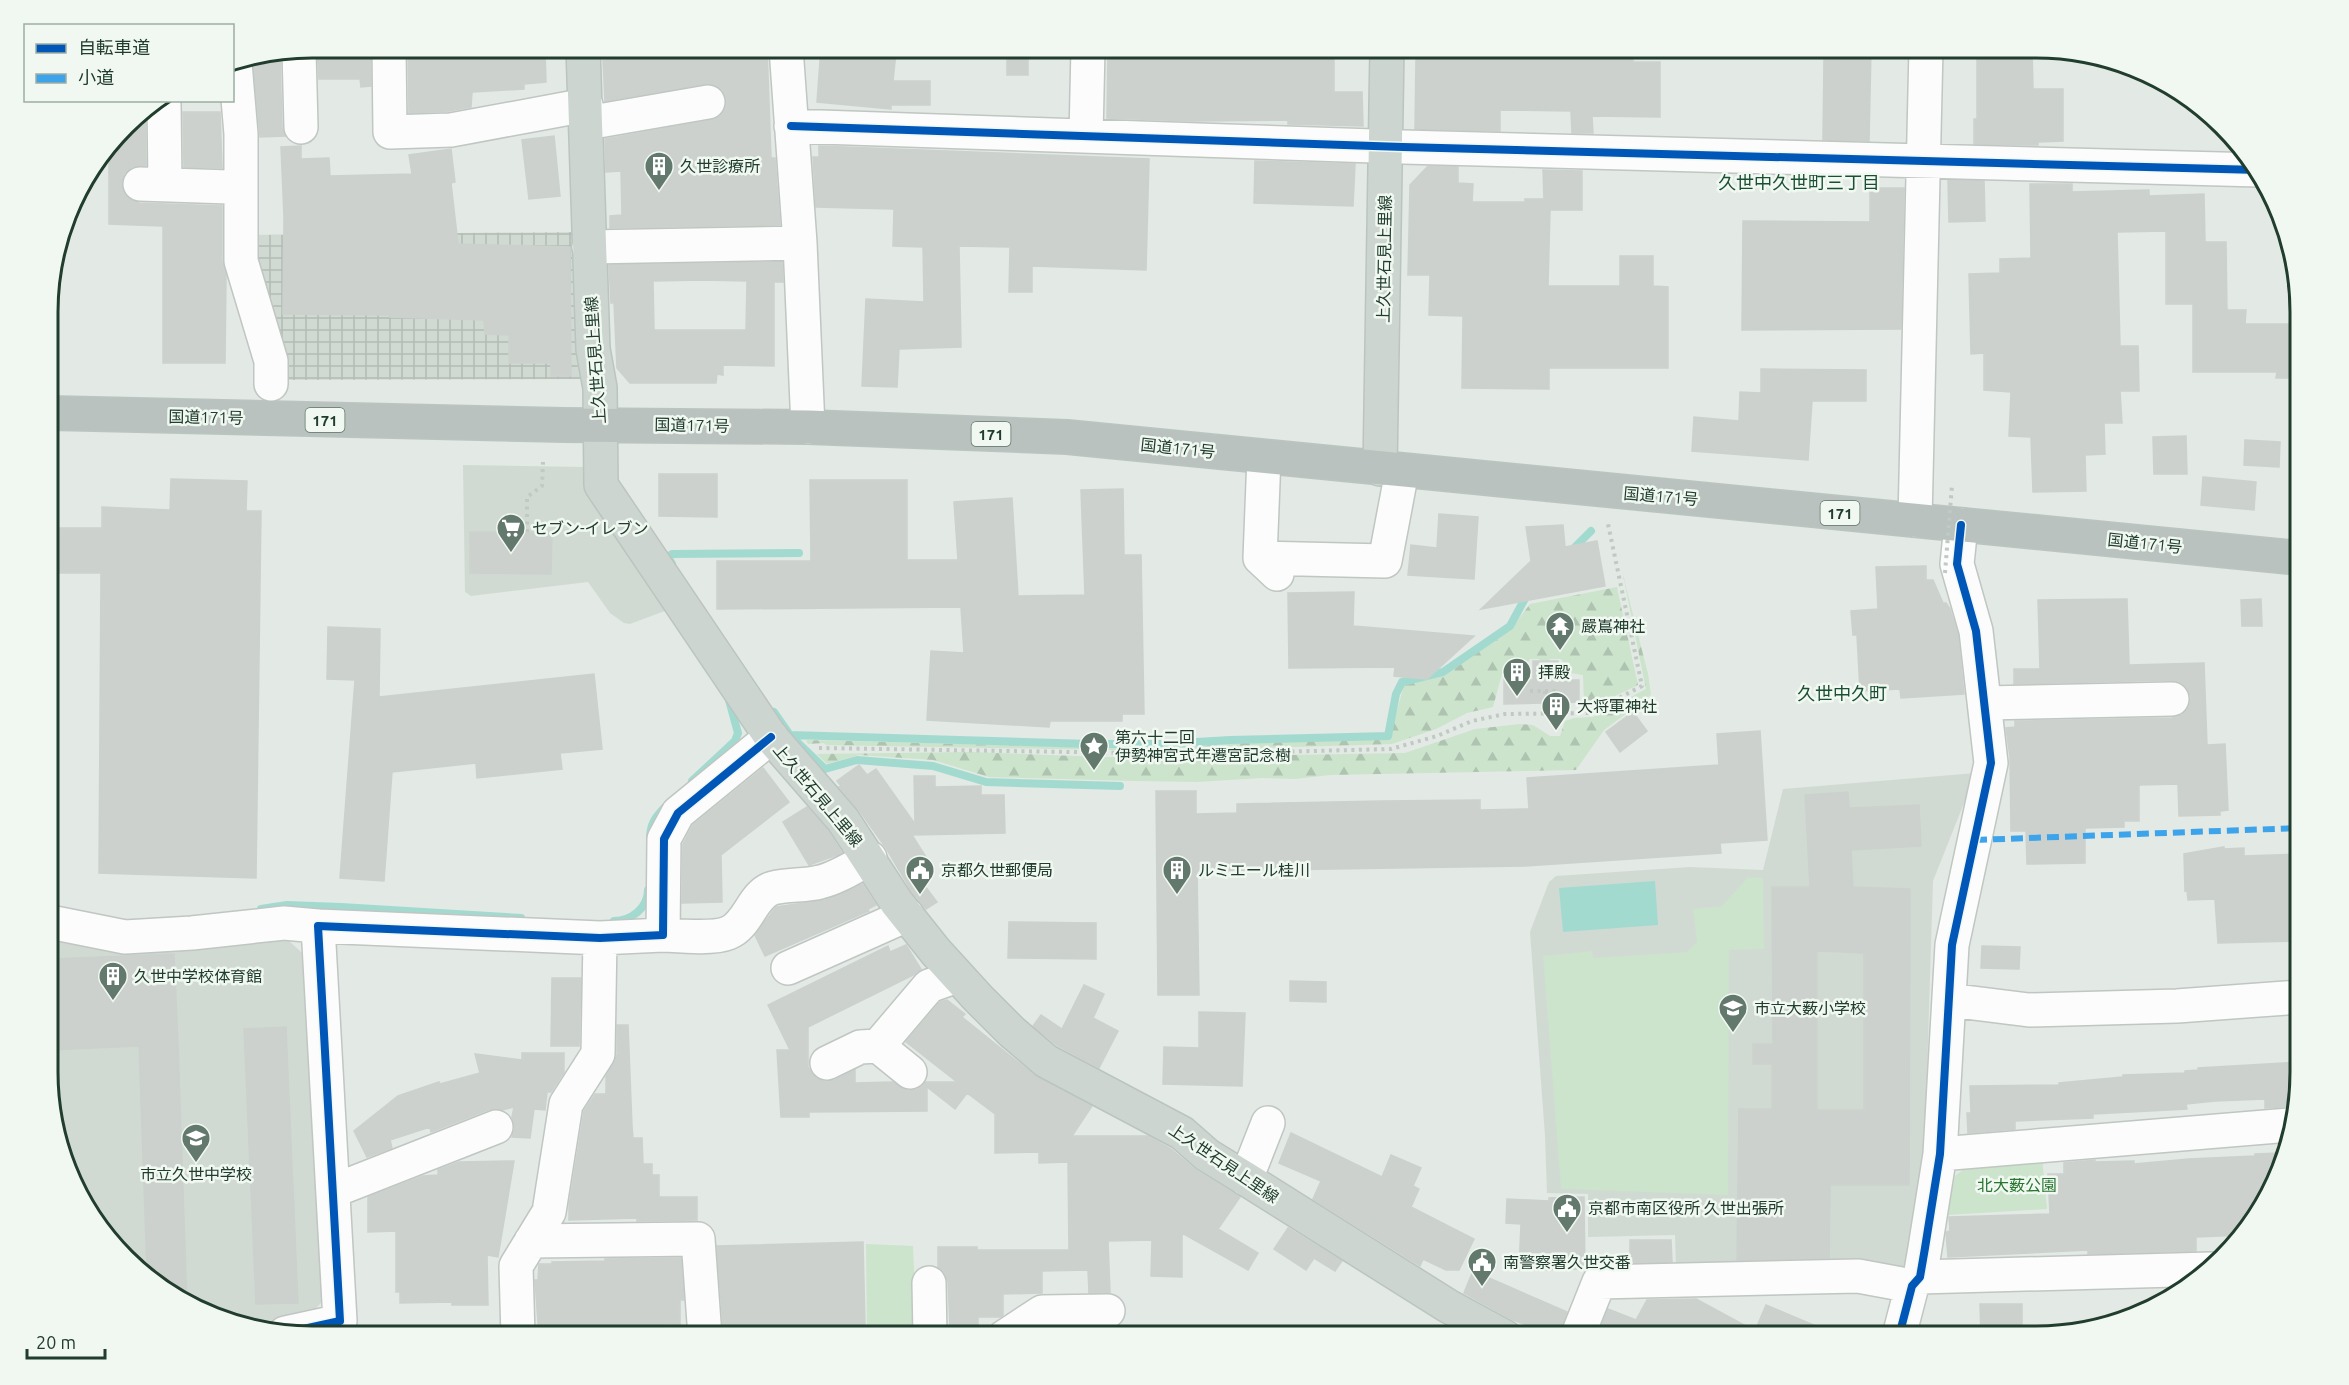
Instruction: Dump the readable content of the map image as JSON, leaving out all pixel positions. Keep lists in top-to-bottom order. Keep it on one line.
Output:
{"streets":{"highway":["国道171号","171"],"main road":["上久世石見上里線"]},"crossings":[["上久世石見上里線","国道171号"]],"districts":["久世中久世町三丁目","久世中久町"],"parks":["北大薮公園"],"places":{"building":["久世診療所","拝殿","大将軍神社","ルミエール桂川","久世中学校体育館"],"supermarket":["セブン-イレブン"],"temple":["嚴嶌神社"],"place":["第六十二回 伊勢神宮式年遷宮記念樹"],"public building":["京都久世郵便局","京都市南区役所 久世出張所","南警察署久世交番"],"school or university":["市立大薮小学校","市立久世中学校"]},"legend":["自転車道","小道"],"scale_bar":"20 m"}
